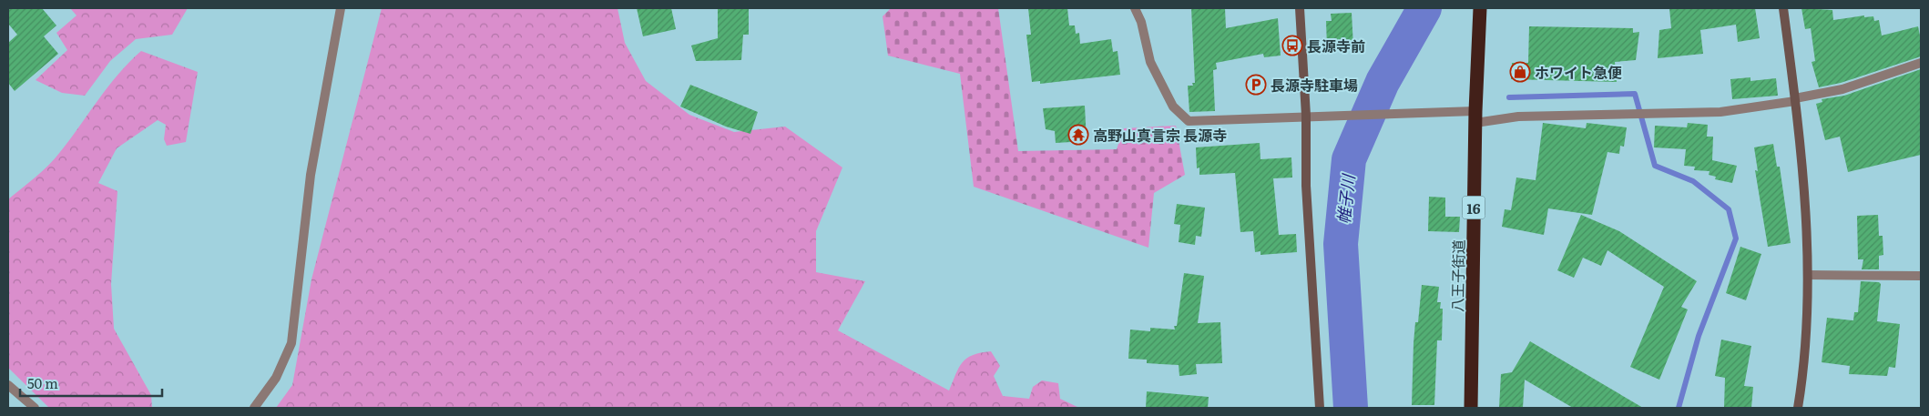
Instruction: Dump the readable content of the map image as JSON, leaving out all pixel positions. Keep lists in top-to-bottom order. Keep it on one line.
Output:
{"streets":{"highway":["16","八王子街道"]},"water":["帷子川"],"places":{"bus stop":["長源寺前"],"shop":["ホワイト急便"],"parking":["長源寺駐車場"],"temple":["高野山真言宗 長源寺"]},"scale_bar":"50 m"}
